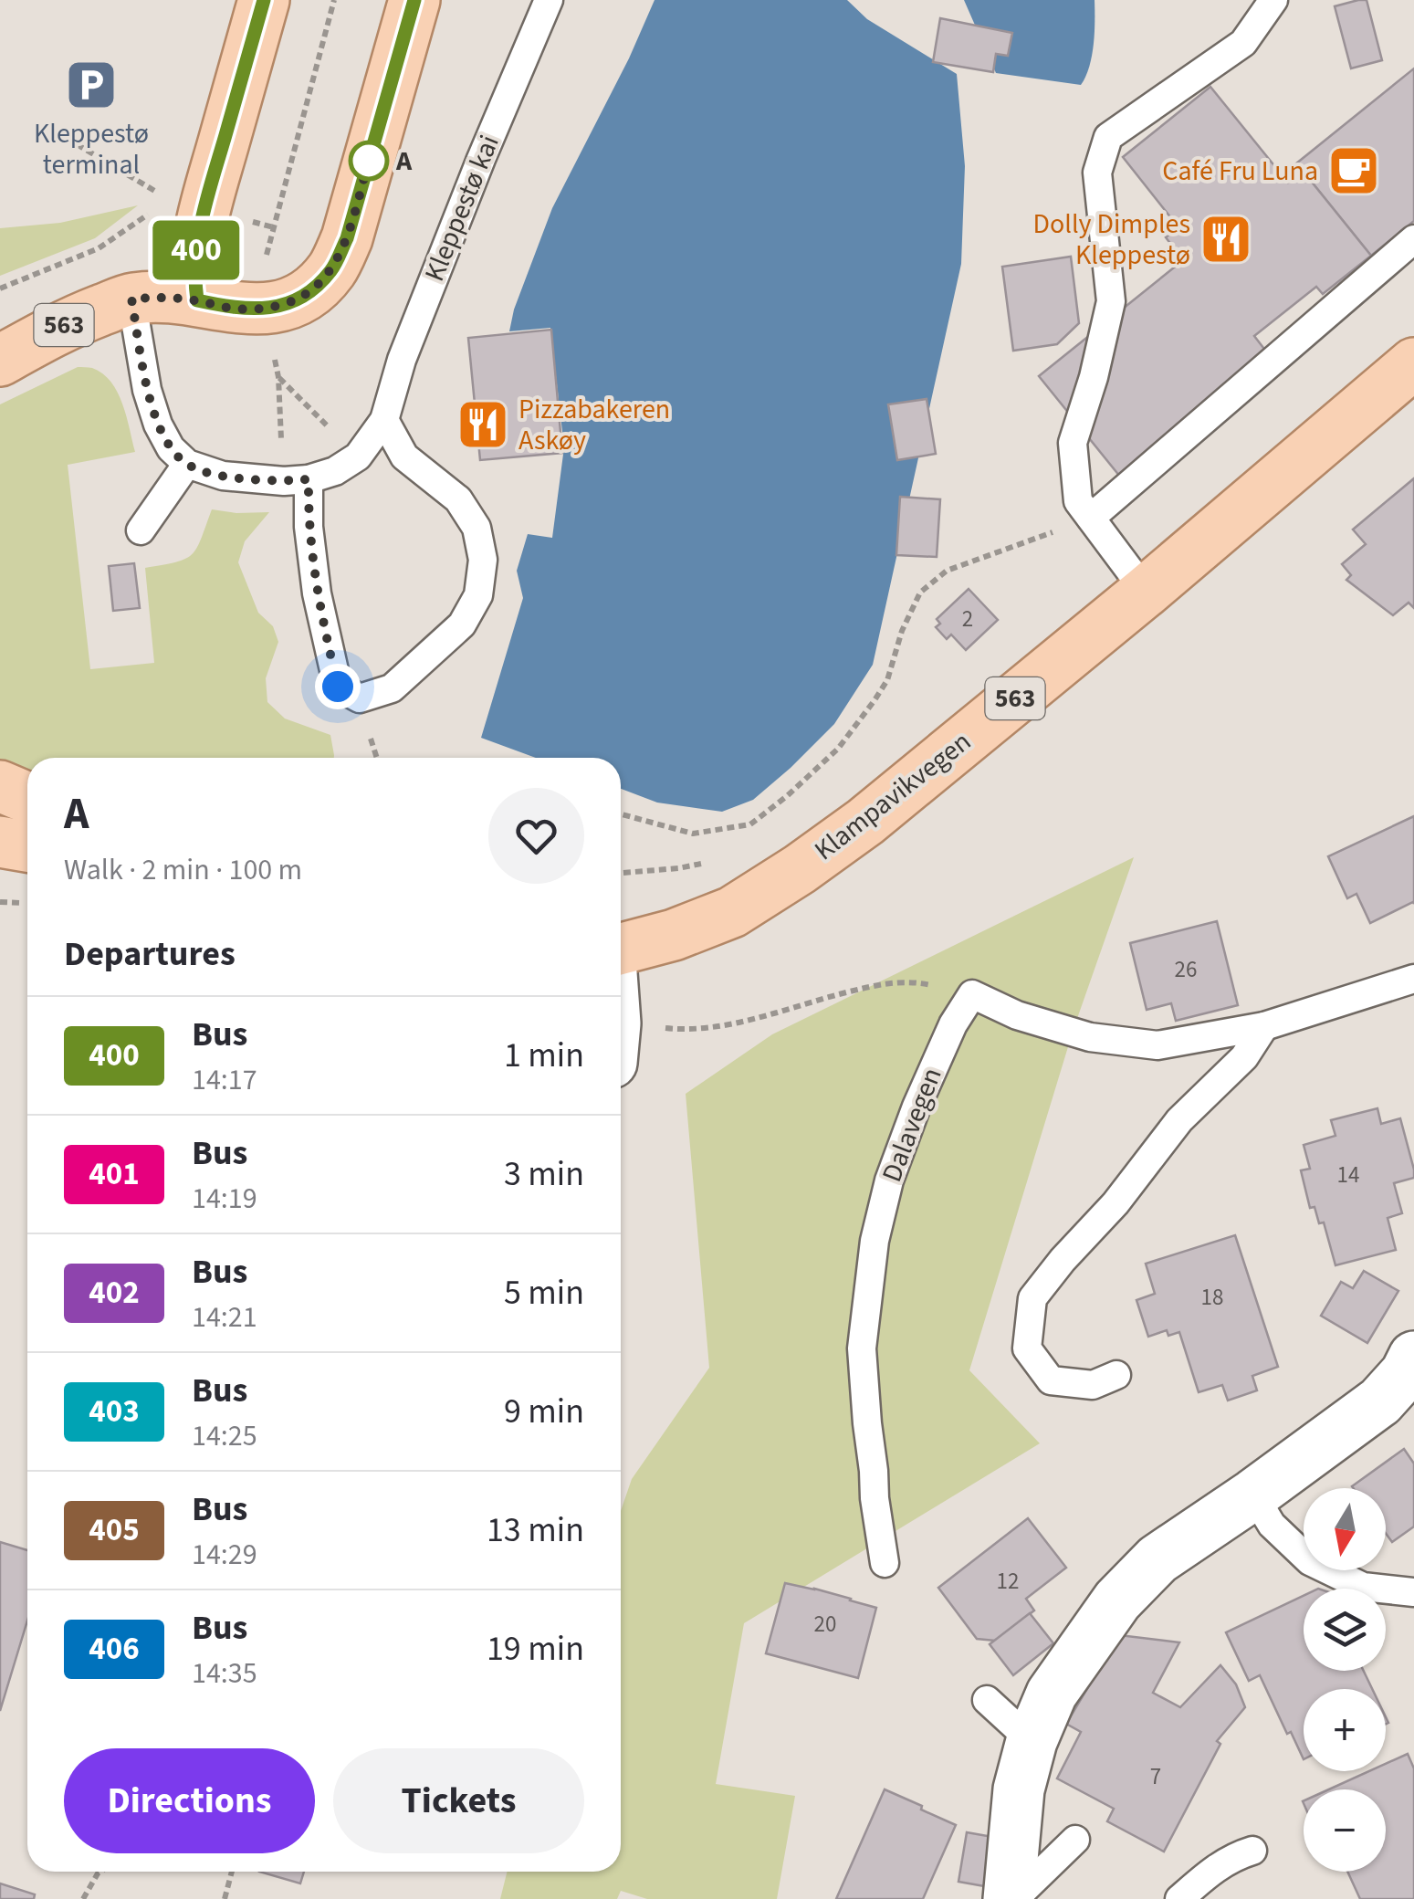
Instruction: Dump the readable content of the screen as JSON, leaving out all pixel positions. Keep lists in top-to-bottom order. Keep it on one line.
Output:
{"streets":{"main road":["563","Klampavikvegen"],"lane":["Kleppestø kai","Dalavegen"]},"places":{"parking":["Kleppestø terminal"],"other":["A"],"cafe":["Café Fru Luna"],"restaurant":["Dolly Dimples Kleppestø","Pizzabakeren Askøy"]},"lines":["bus line 400"],"house_numbers":["2","26","14","18","12","20","7"],"north":"bottom","page":{"on_map":"400","heading":[["A","Walk · 2 min · 100 m"],"Departures"],"list":[{"mark":"400","name":"Bus","note":"14:17","value":"1 min"},{"mark":"401","name":"Bus","note":"14:19","value":"3 min"},{"mark":"402","name":"Bus","note":"14:21","value":"5 min"},{"mark":"403","name":"Bus","note":"14:25","value":"9 min"},{"mark":"405","name":"Bus","note":"14:29","value":"13 min"},{"mark":"406","name":"Bus","note":"14:35","value":"19 min"}],"map_buttons":["+","−"],"buttons":["Directions","Tickets"]}}
